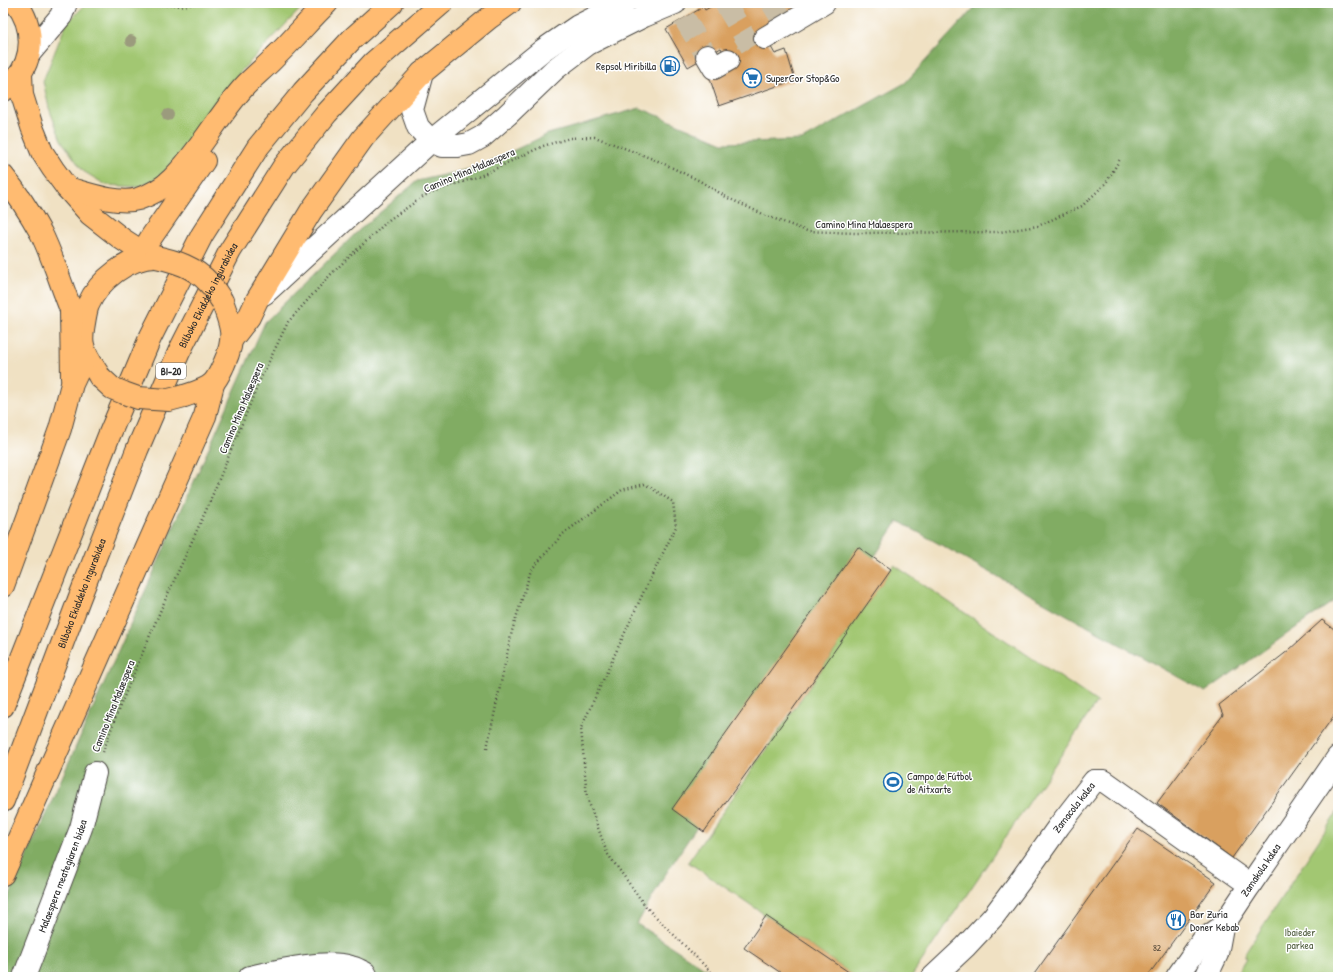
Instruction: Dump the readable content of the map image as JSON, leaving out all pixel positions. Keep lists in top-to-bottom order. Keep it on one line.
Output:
{"streets":{"main road":["Bilboko Ekialdeko ingurabidea","BI-20"],"street":["Zamacola kalea","Zamakola kalea","Malaespera meategiaren bidea"],"path":["Camino Mina Malaespera"]},"crossings":[["Camino Mina Malaespera","Malaespera meategiaren bidea"],["Zamacola kalea","Zamakola kalea"]],"parks":["Ibaieder parkea"],"places":{"fuel station":["Repsol Miribilla"],"supermarket":["SuperCor Stop&Go"],"sports":["Campo de Fútbol de Aitxarte"],"restaurant":["Bar Zuria Doner Kebab"]},"house_numbers":["82"]}
